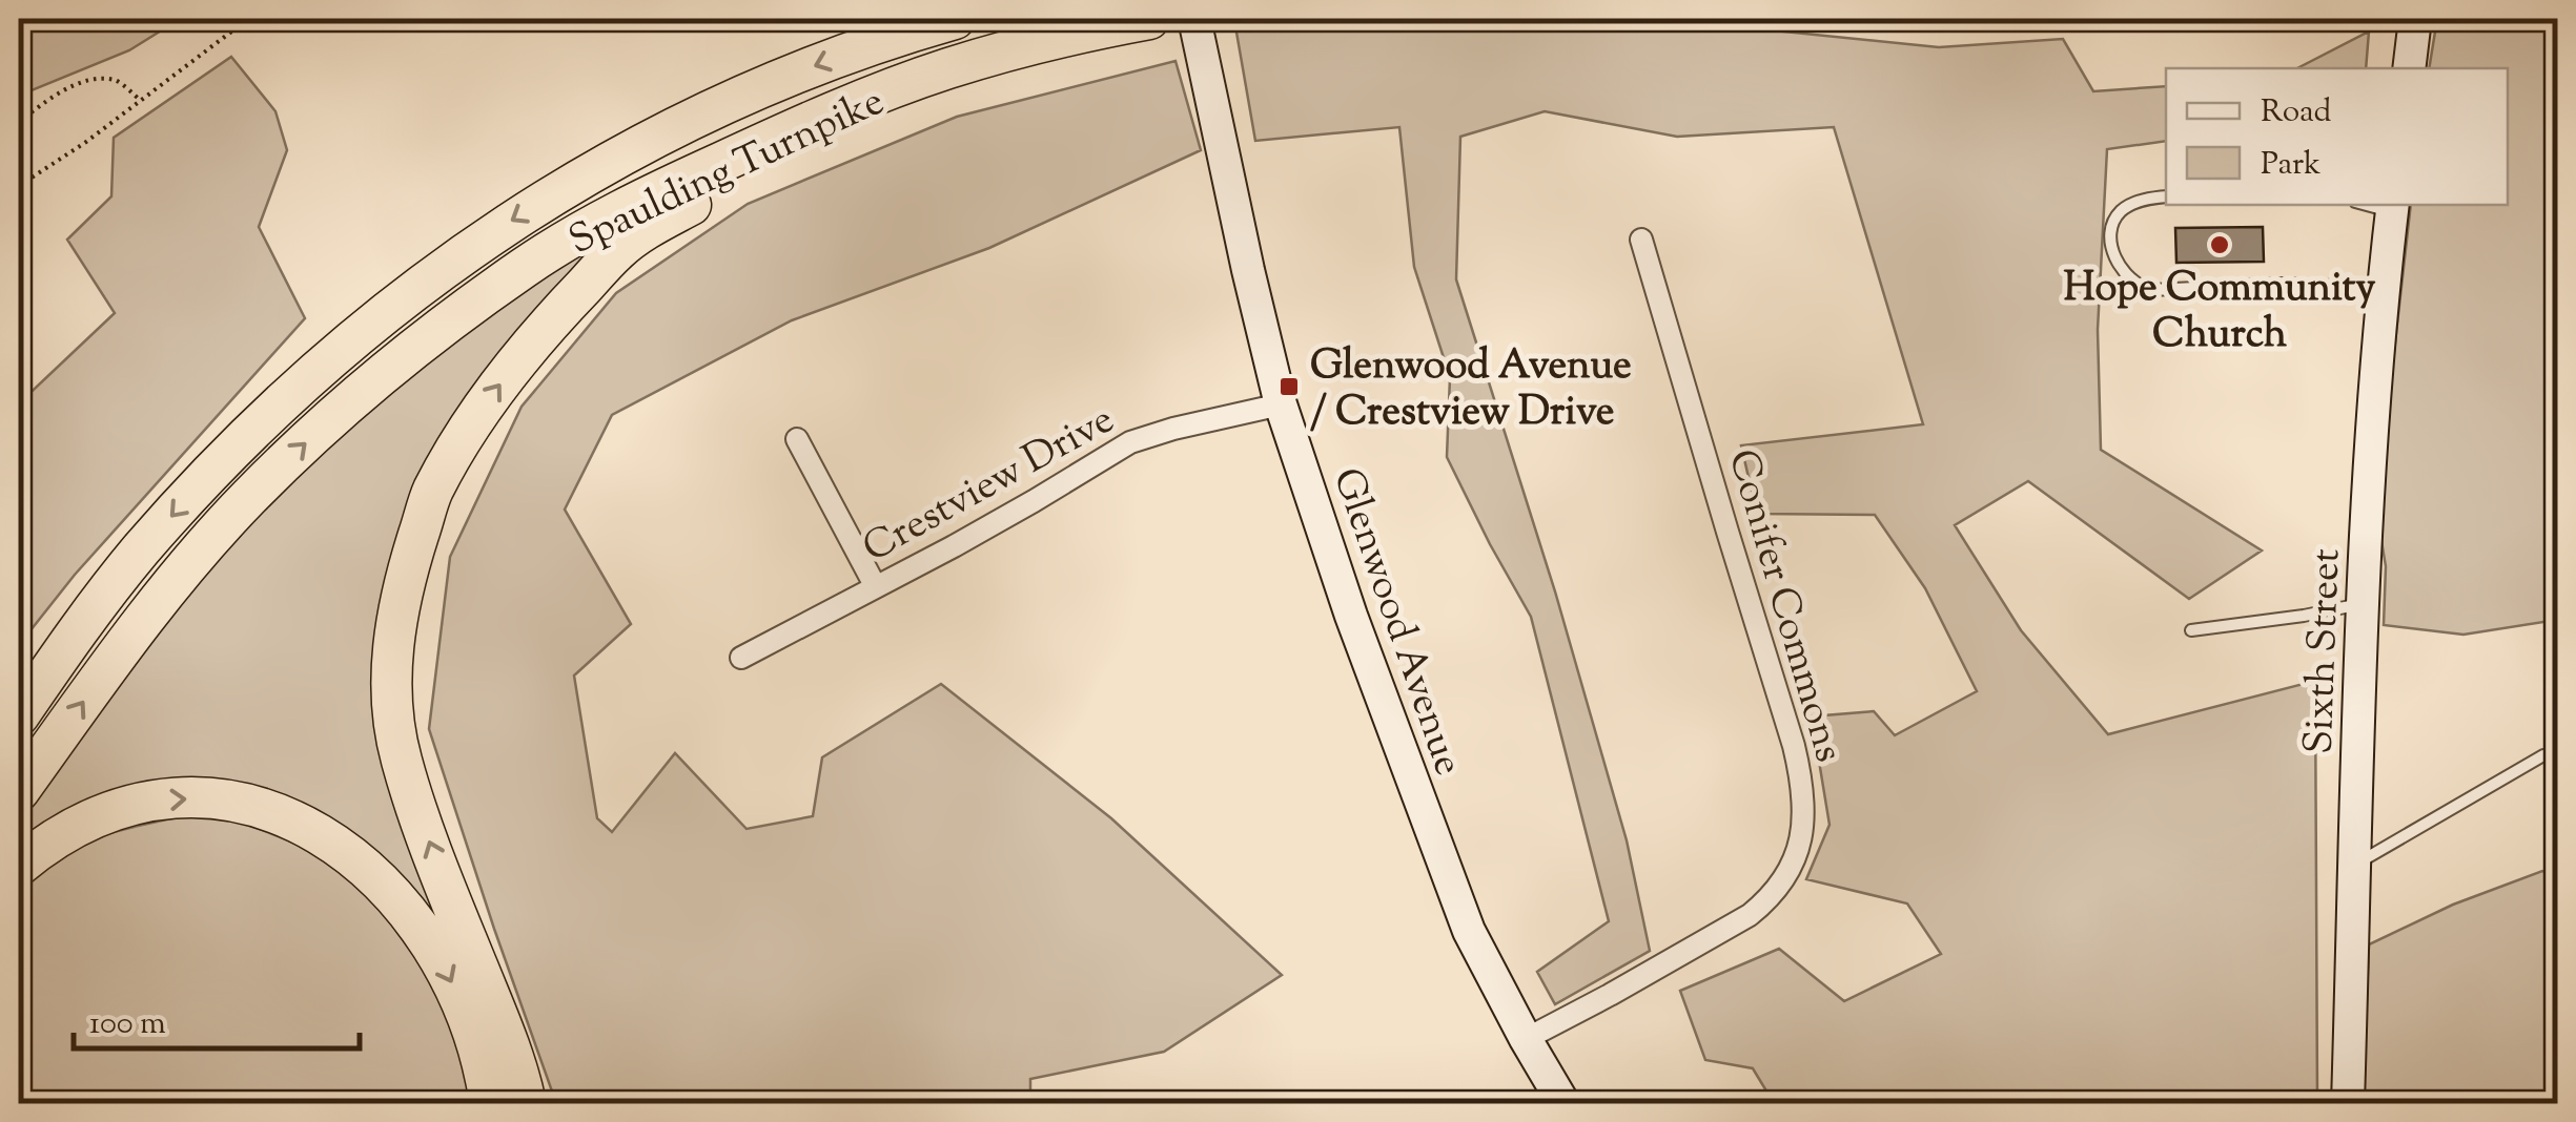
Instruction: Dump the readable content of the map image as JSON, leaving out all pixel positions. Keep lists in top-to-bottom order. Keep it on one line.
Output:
{"streets":{"highway":["Spaulding Turnpike"],"street":["Crestview Drive","Conifer Commons","Glenwood Avenue","Sixth Street"]},"crossings":[["Crestview Drive","Glenwood Avenue"],["Conifer Commons","Glenwood Avenue"]],"places":{"other":["Hope Community Church"],"transit":["Glenwood Avenue / Crestview Drive"]},"legend":["Road","Park"],"scale_bar":"100 m"}
